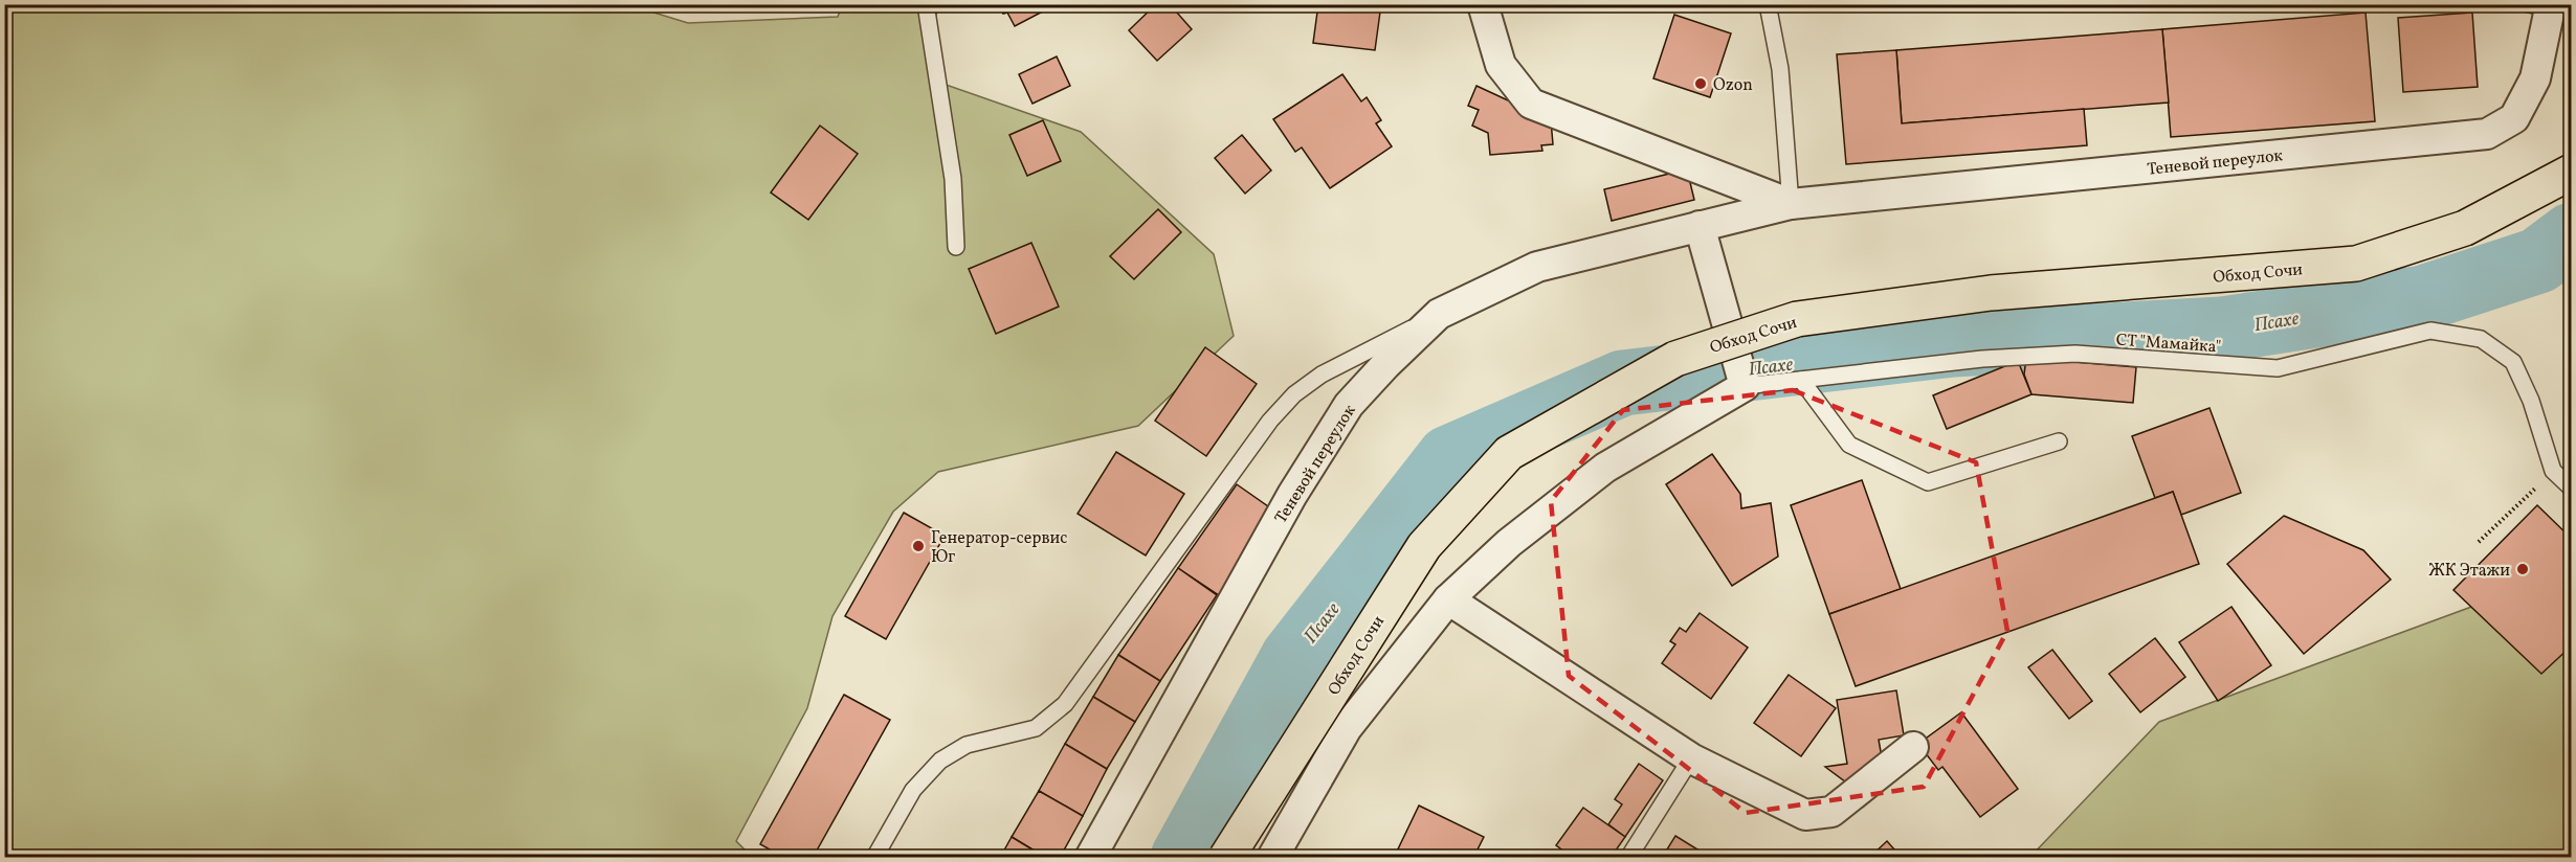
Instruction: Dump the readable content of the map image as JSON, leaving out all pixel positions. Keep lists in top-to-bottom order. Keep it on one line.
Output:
{"streets":{"highway":["Обход Сочи"],"street":["Теневой переулок"],"lane":["СТ \"Мамайка\""]},"water":["Псахе"],"places":["Ozon","Генератор-сервис Юг","ЖК Этажи"]}
